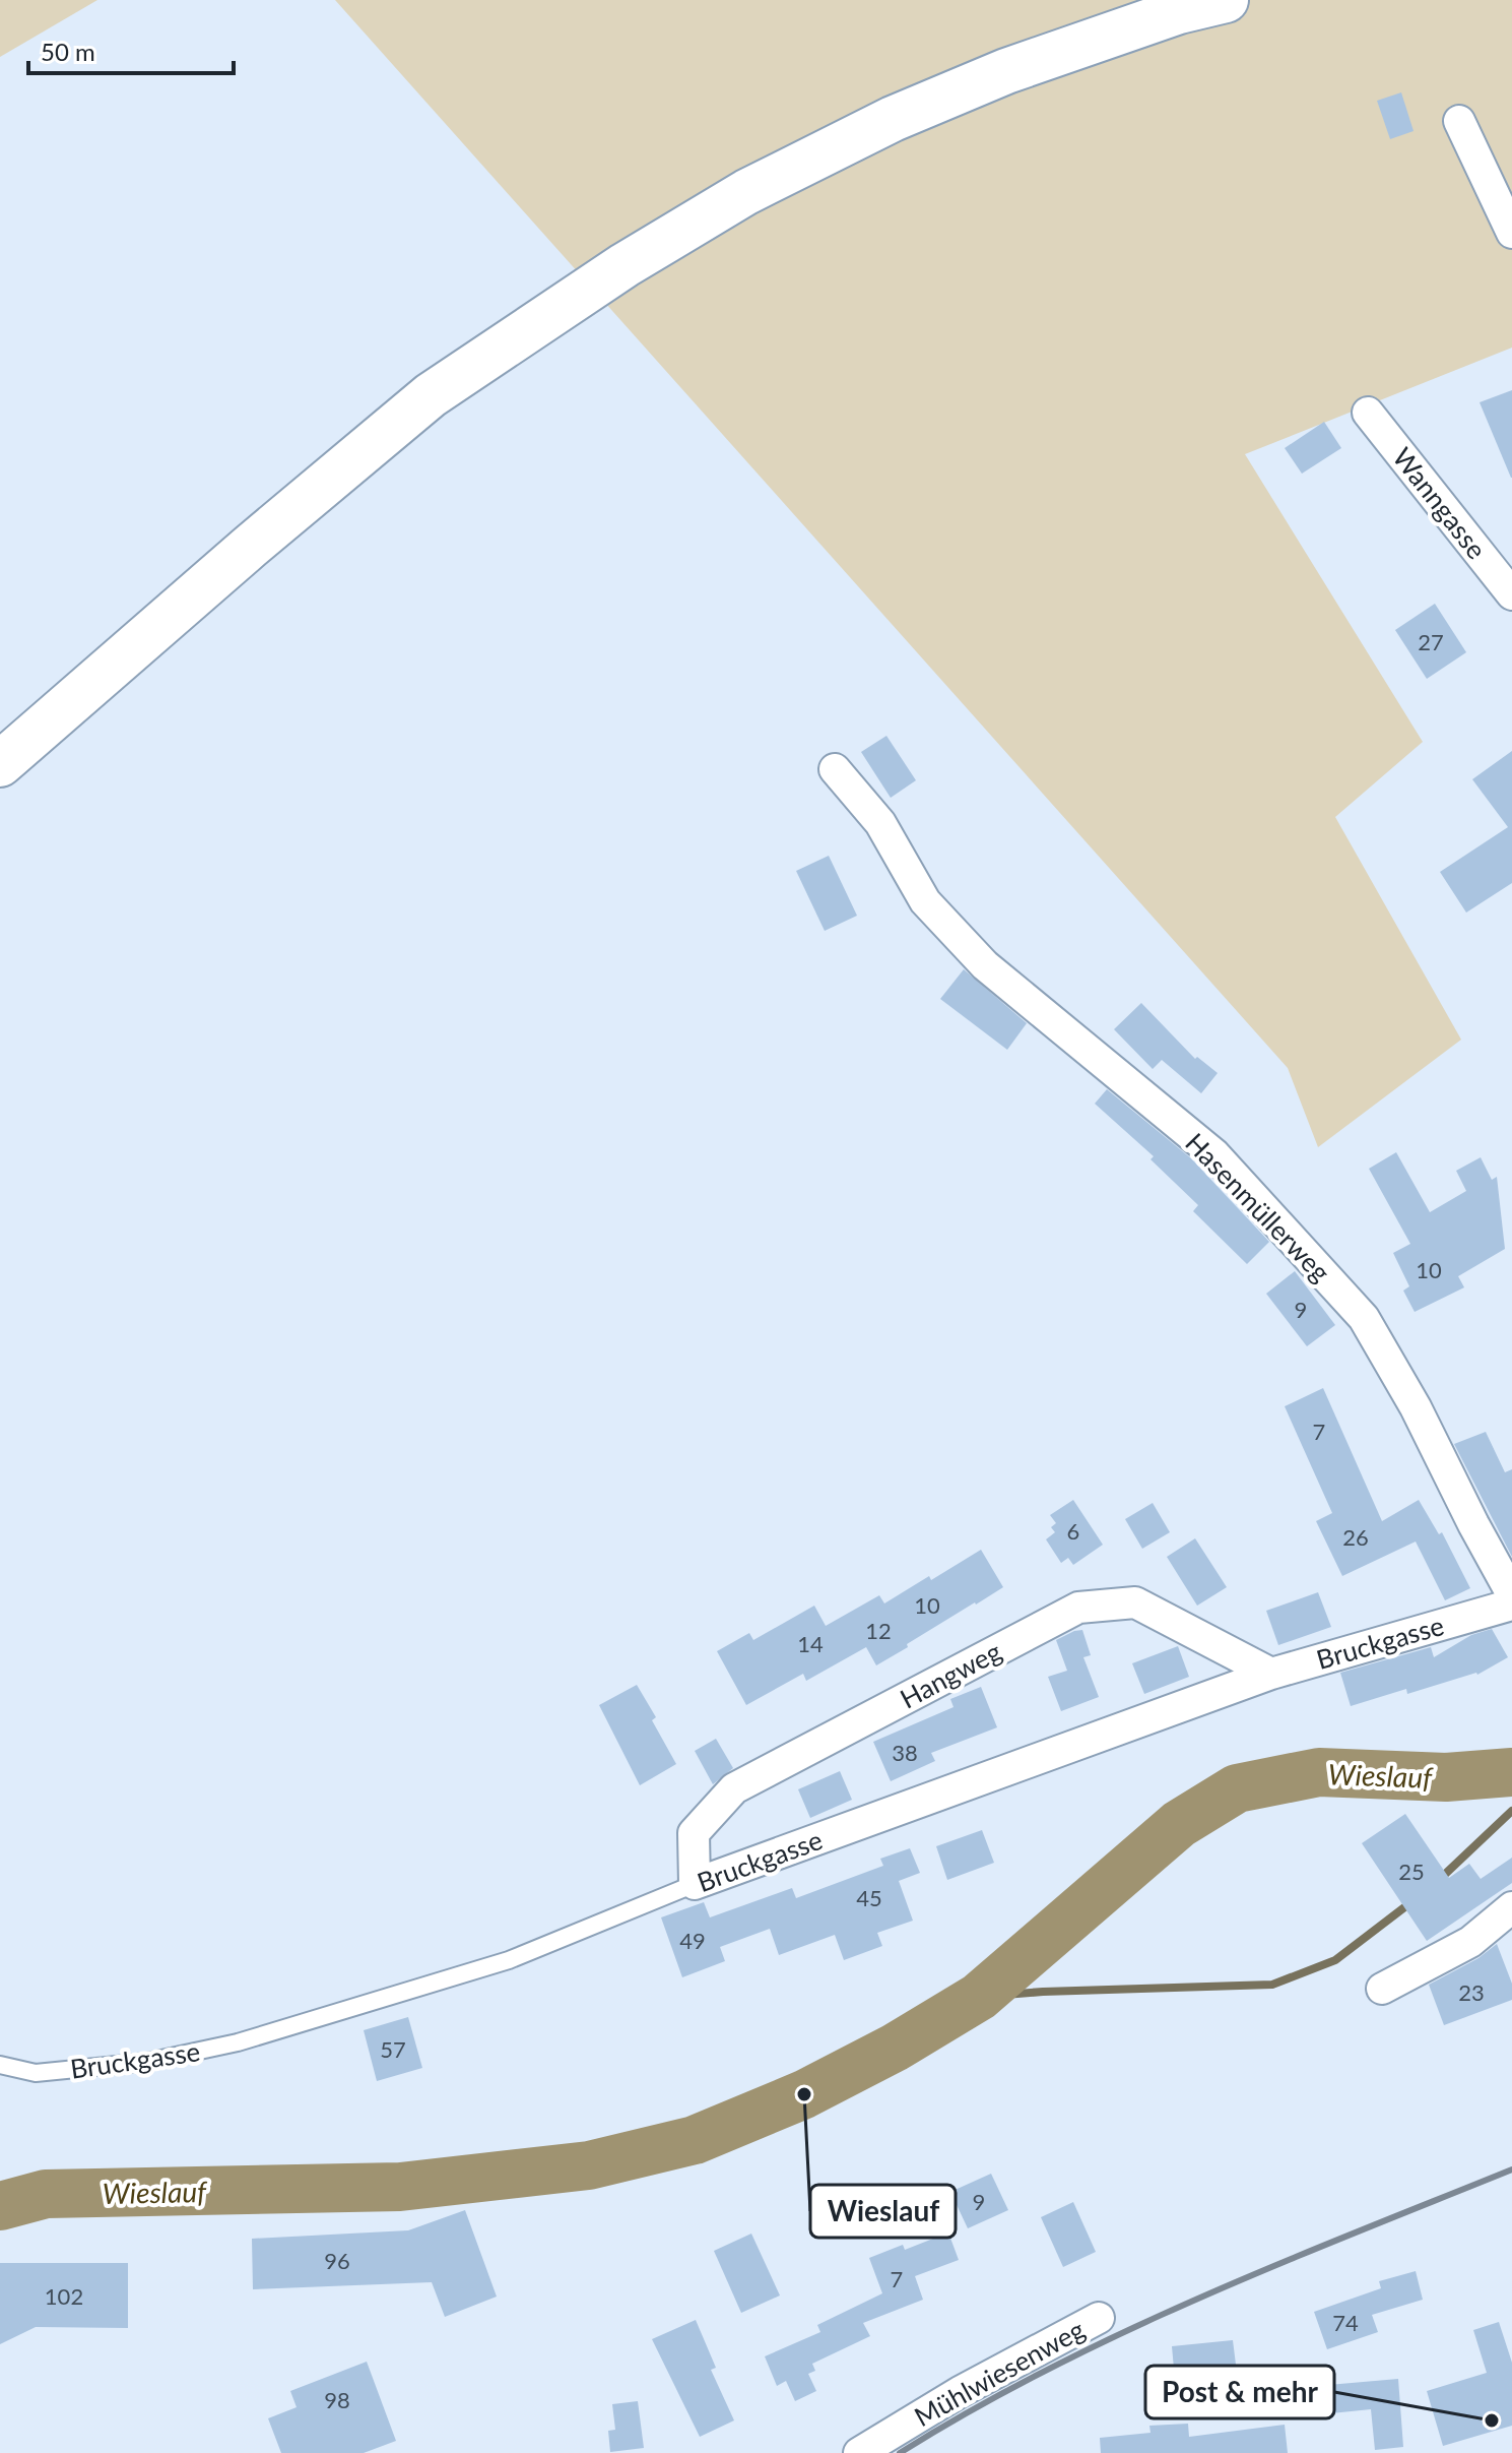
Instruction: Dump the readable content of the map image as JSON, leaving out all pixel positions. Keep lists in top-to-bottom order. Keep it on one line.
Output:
{"streets":{"street":["Wanngasse","Hasenmüllerweg","Bruckgasse","Hangweg","Mühlwiesenweg"]},"crossings":[["Bruckgasse","Hangweg"]],"water":["Wieslauf"],"places":["Wieslauf","Post & mehr"],"house_numbers":["27","10","9","7","6","26","10","12","14","38","25","45","49","23","57","9","96","7","102","74","98"],"scale_bar":"50 m"}
